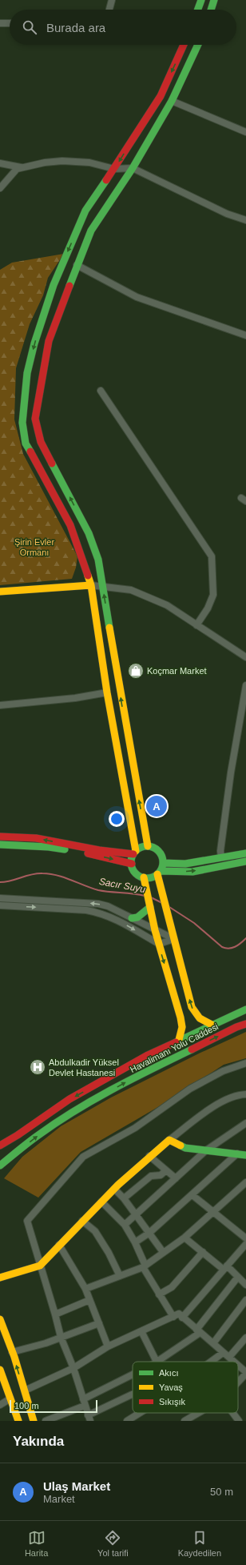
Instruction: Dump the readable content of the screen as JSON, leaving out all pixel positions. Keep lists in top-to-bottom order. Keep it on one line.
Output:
{"streets":{"main road":["Havalimanı Yolu Caddesi"]},"water":["Sacır Suyu"],"parks":["Şirin Evler Ormanı"],"places":{"shop":["Koçmar Market"],"hospital":["Abdulkadir Yüksel Devlet Hastanesi"]},"legend":["Akıcı","Yavaş","Sıkışık"],"scale_bar":"100 m","page":{"search":"Burada ara","pins":"A","scale":"100 m","heading":"Yakında","list":[{"mark":"A","name":"Ulaş Market","note":"Market","value":"50 m"}],"nav":["Harita","Yol tarifi","Kaydedilen"]}}
